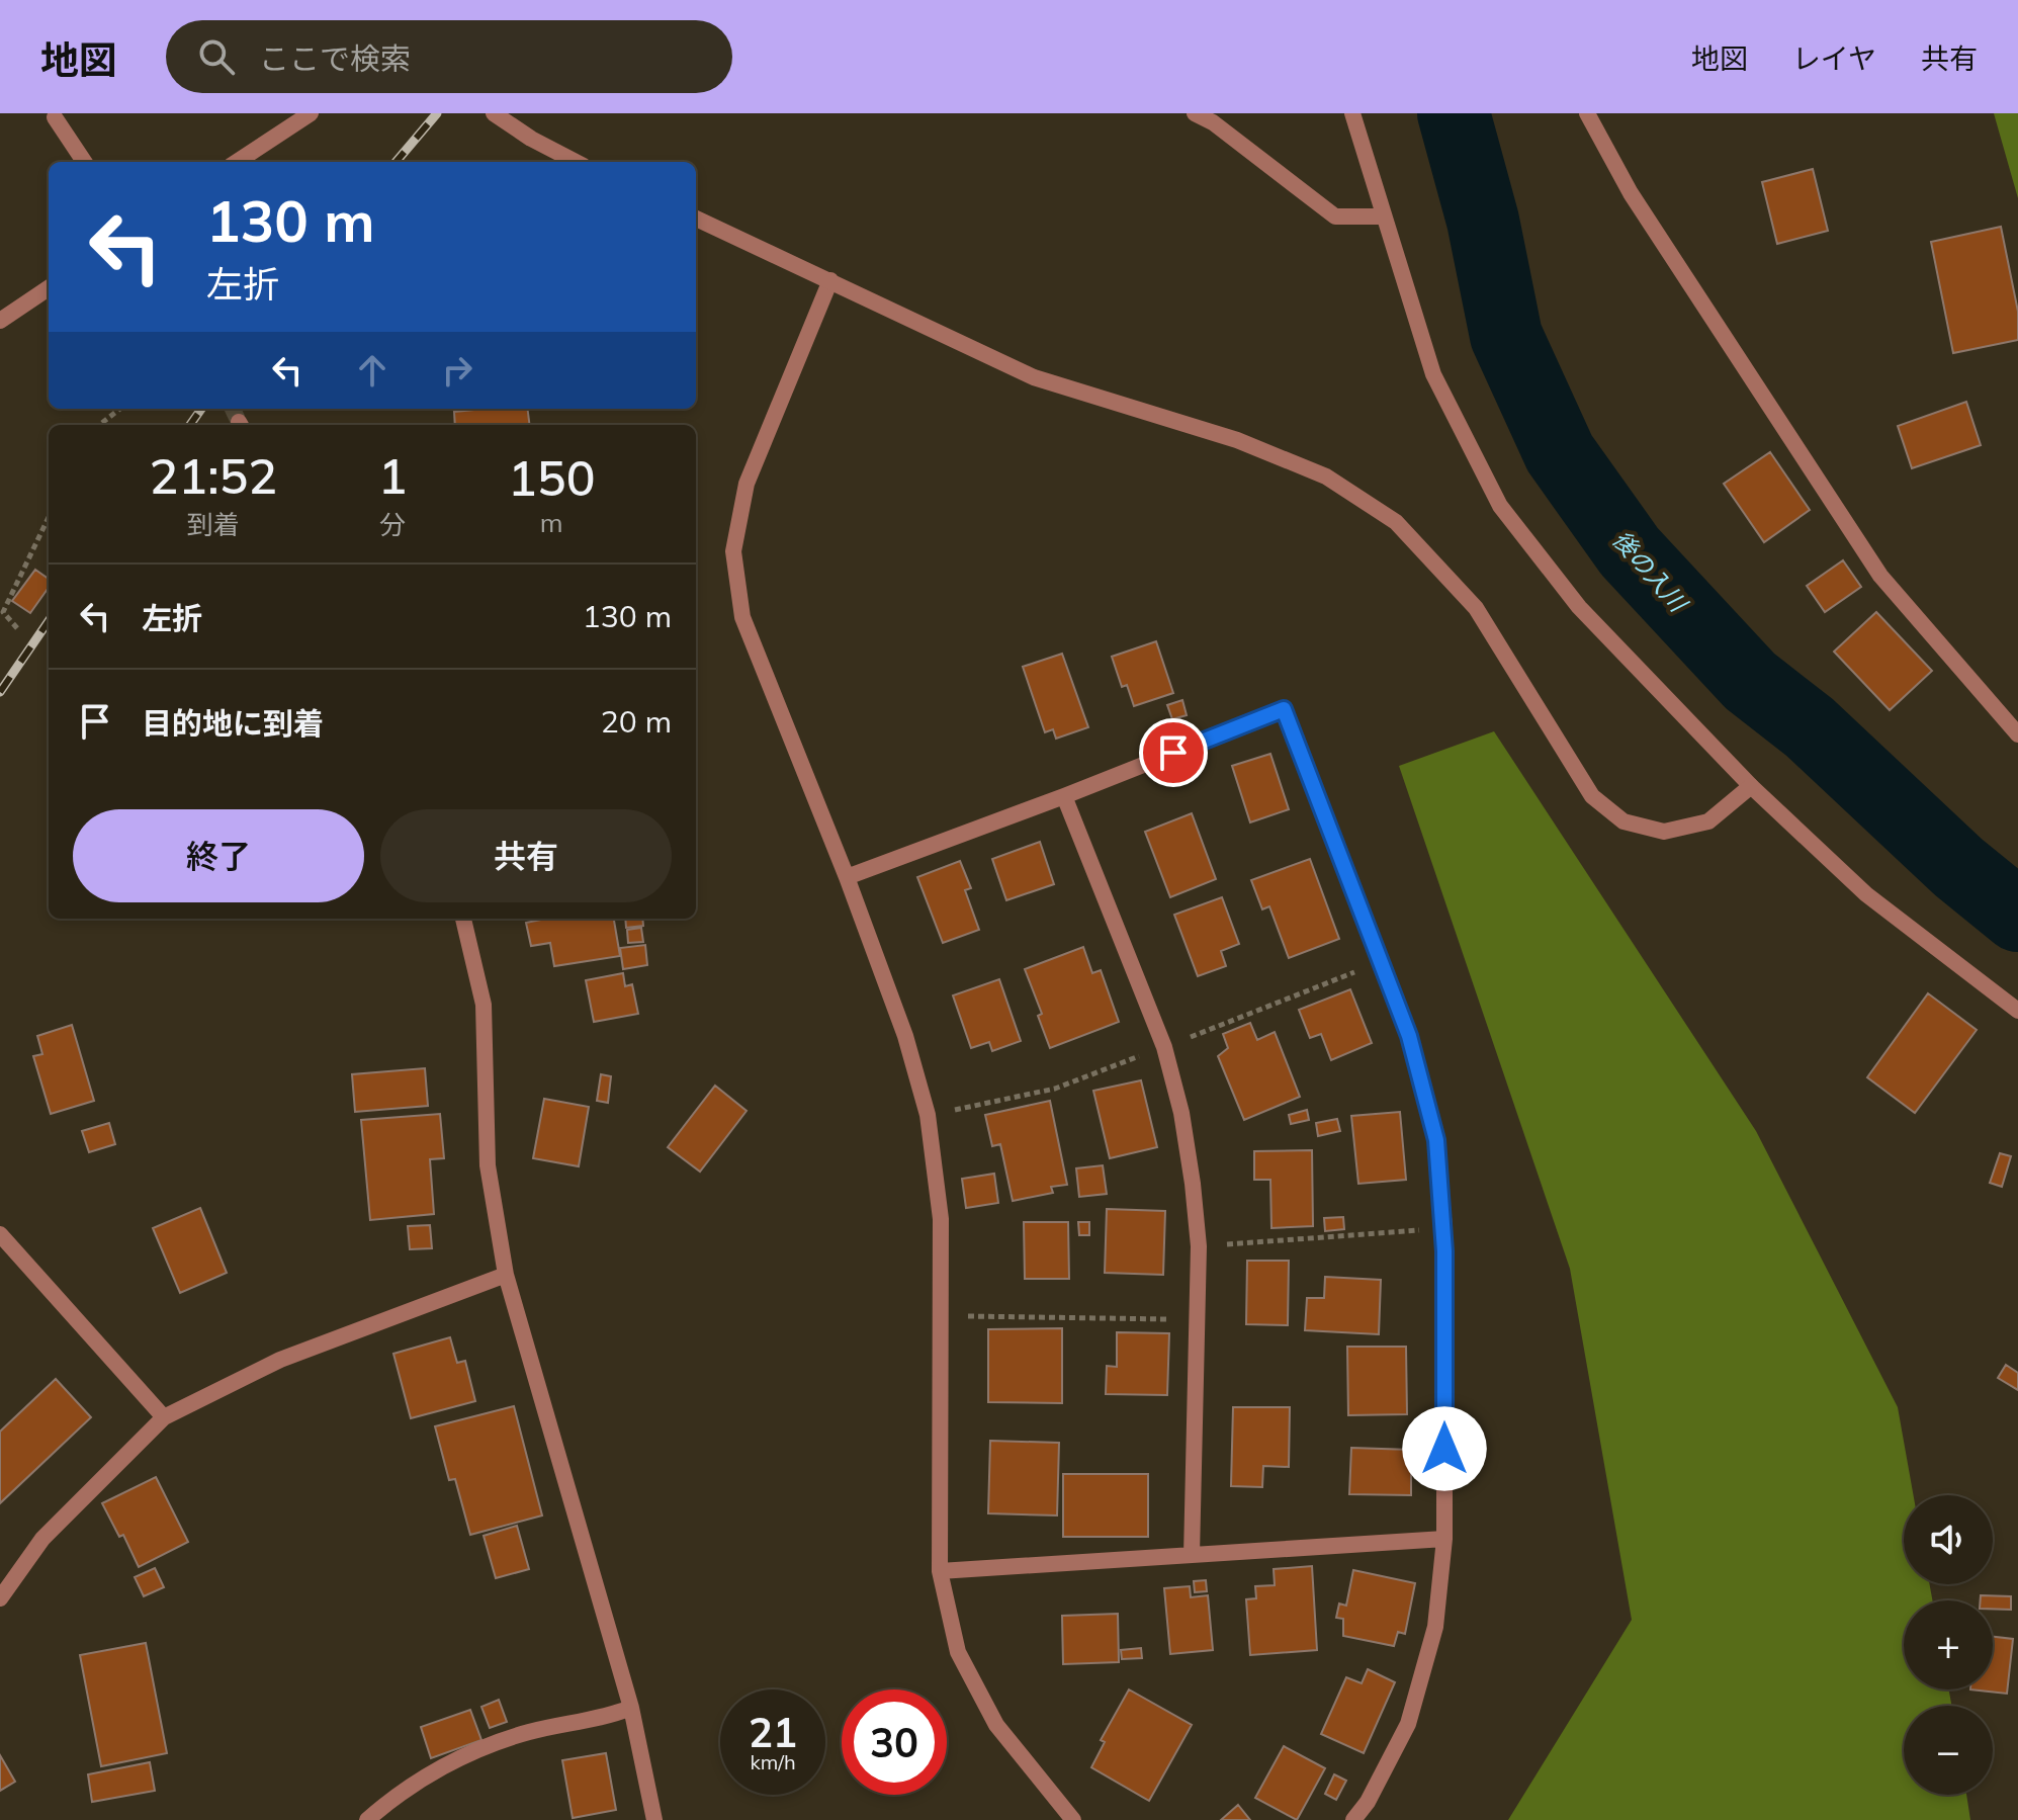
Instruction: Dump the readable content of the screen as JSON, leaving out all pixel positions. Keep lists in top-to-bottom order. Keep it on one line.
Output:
{"water":["後の入川"],"page":{"header":"地図","search":"ここで検索","nav":["地図","レイヤ","共有"],"turn":["130 m","左折"],"eta":["21:52","到着","1","分","150","m"],"list":[{"name":"左折","value":"130 m"},{"name":"目的地に到着","value":"20 m"}],"buttons":["終了","共有"],"map_buttons":["+","−"],"speed":"21 km/h","limit":"30"}}
